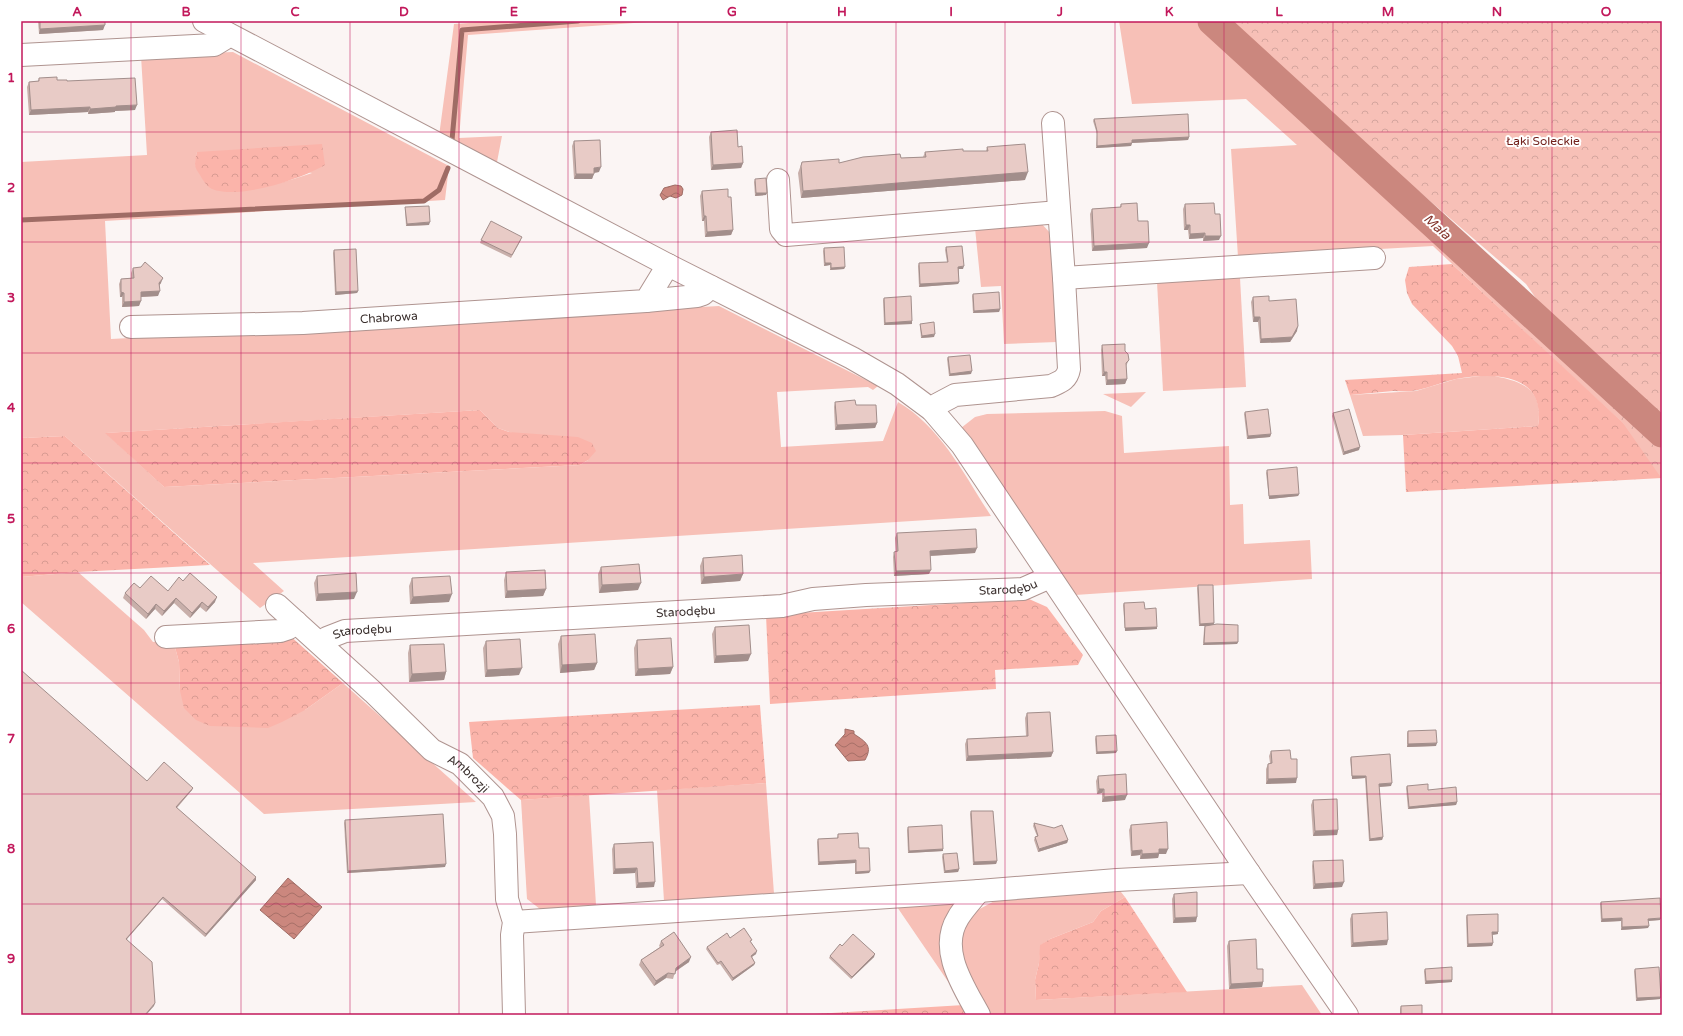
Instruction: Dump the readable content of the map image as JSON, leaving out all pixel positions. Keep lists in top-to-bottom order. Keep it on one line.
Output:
{"streets":{"street":["Chabrowa","Starodębu","Ambrozji"]},"crossings":[["Starodębu","Ambrozji"]],"water":["Mała"],"parks":["Łąki Soleckie"],"grid":{"columns":["A","B","C","D","E","F","G","H","I","J","K","L","M","N","O"],"rows":["1","2","3","4","5","6","7","8","9"]}}
